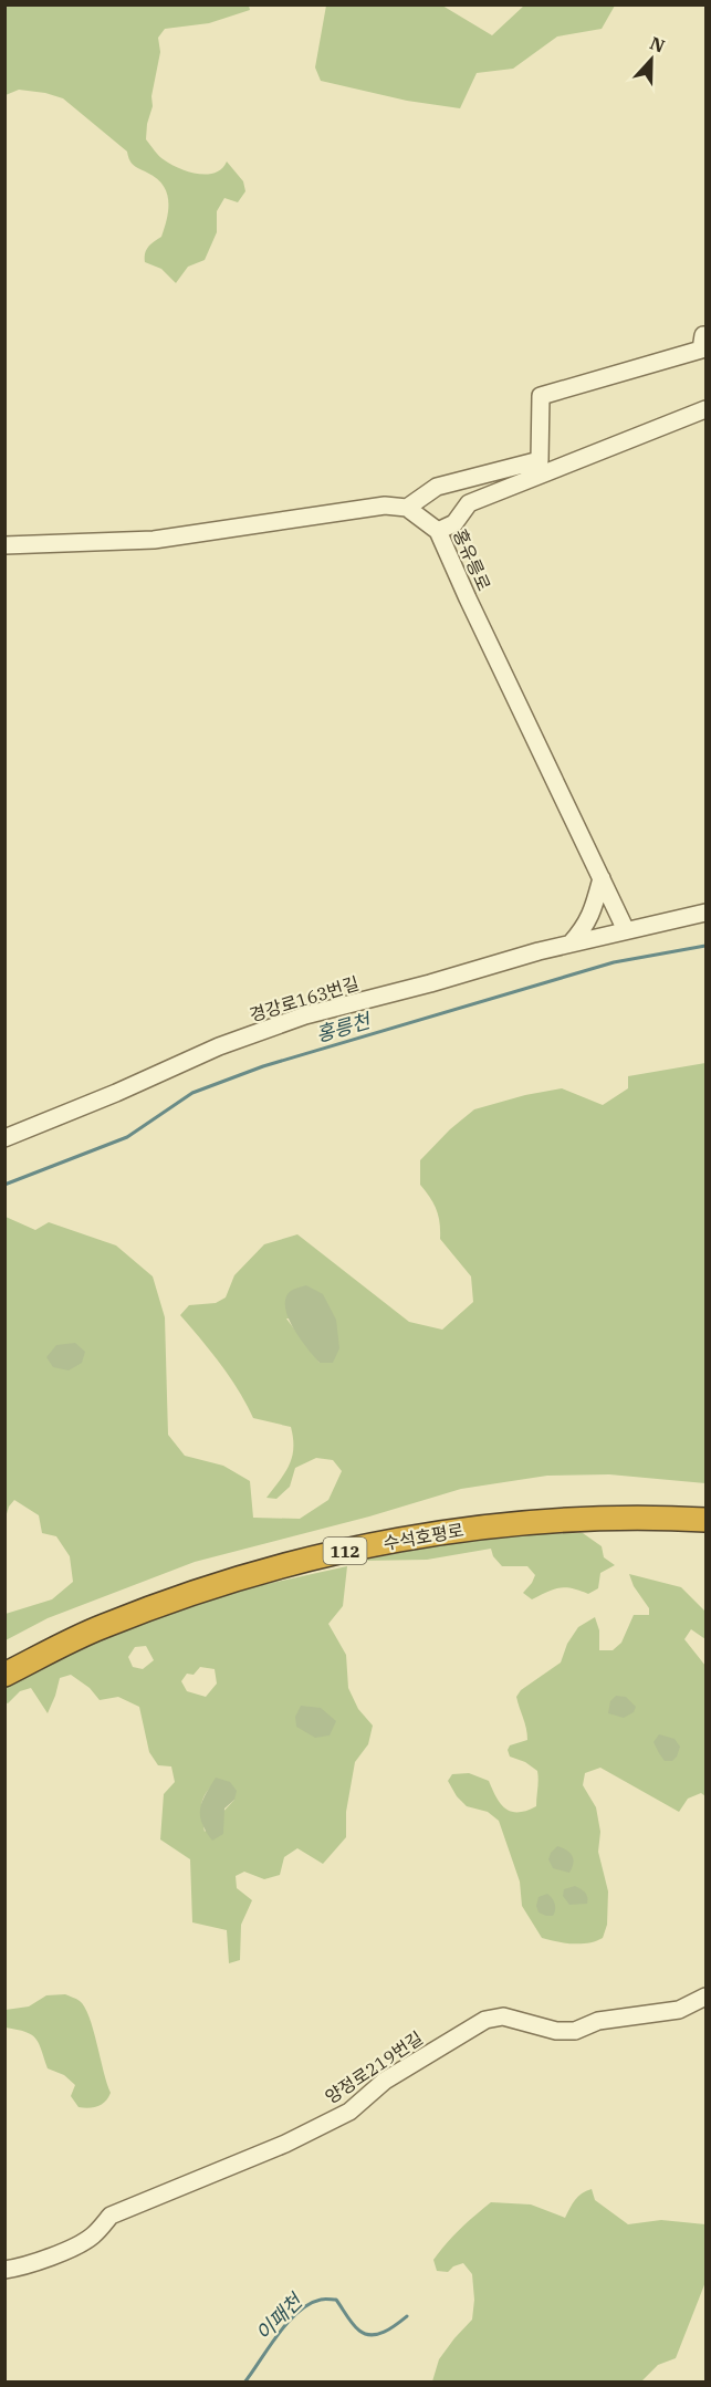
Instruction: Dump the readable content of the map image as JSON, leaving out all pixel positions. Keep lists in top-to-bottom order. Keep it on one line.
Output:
{"streets":{"highway":["수석호평로","112"],"street":["홍유릉로","경강로163번길","양정로219번길"]},"crossings":[["홍유릉로","경강로163번길"]],"water":["홍릉천","이패천"],"north":"top"}
